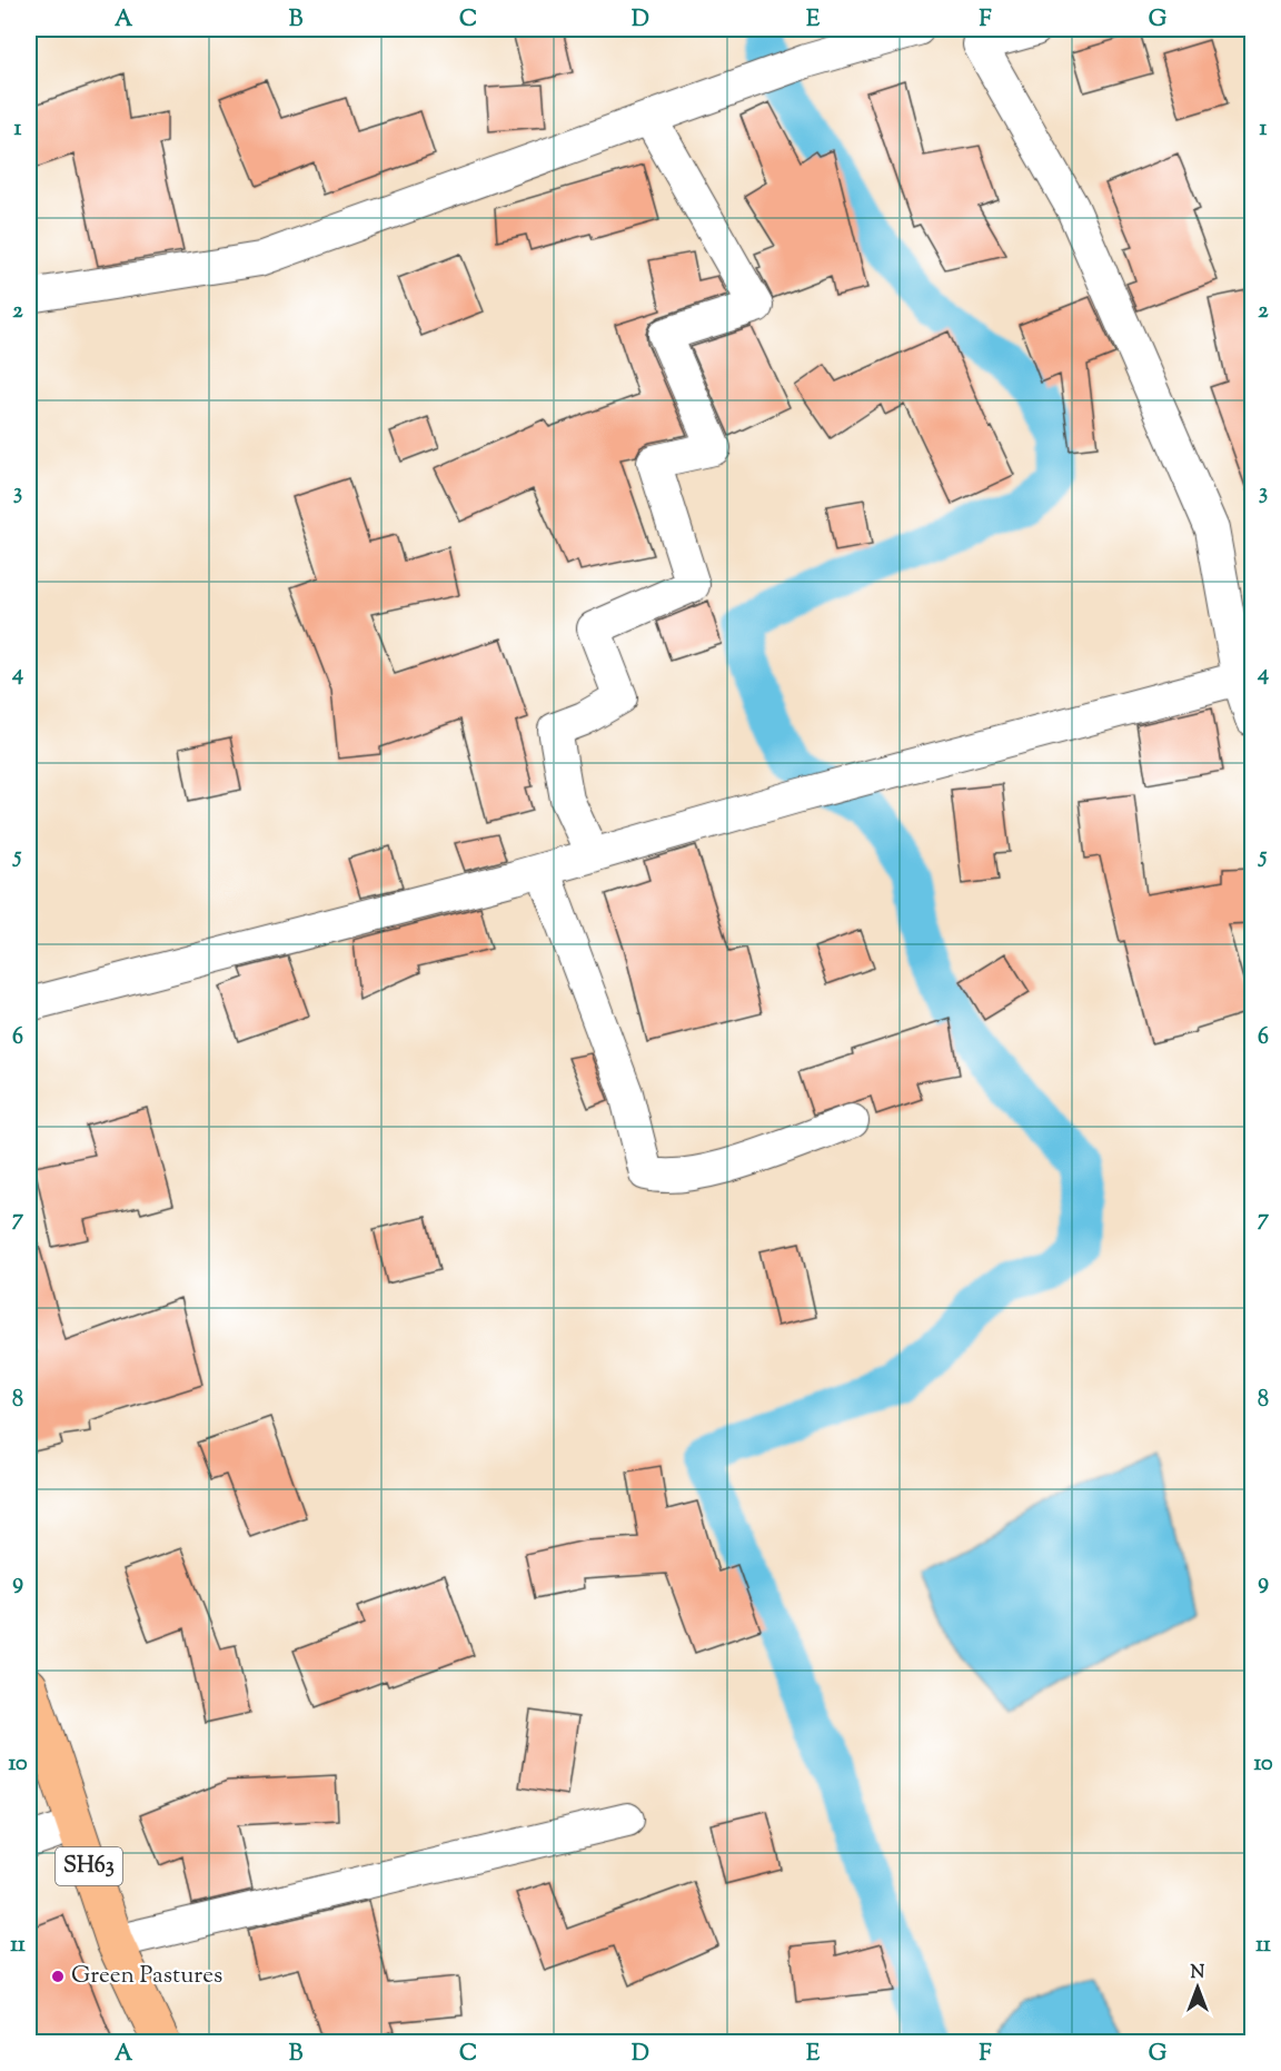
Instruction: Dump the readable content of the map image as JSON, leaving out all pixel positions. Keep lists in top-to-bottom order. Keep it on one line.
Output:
{"streets":{"main road":["SH63"]},"places":["Green Pastures"],"north":"top","grid":{"columns":["A","B","C","D","E","F","G"],"rows":["1","2","3","4","5","6","7","8","9","10","11"]}}
